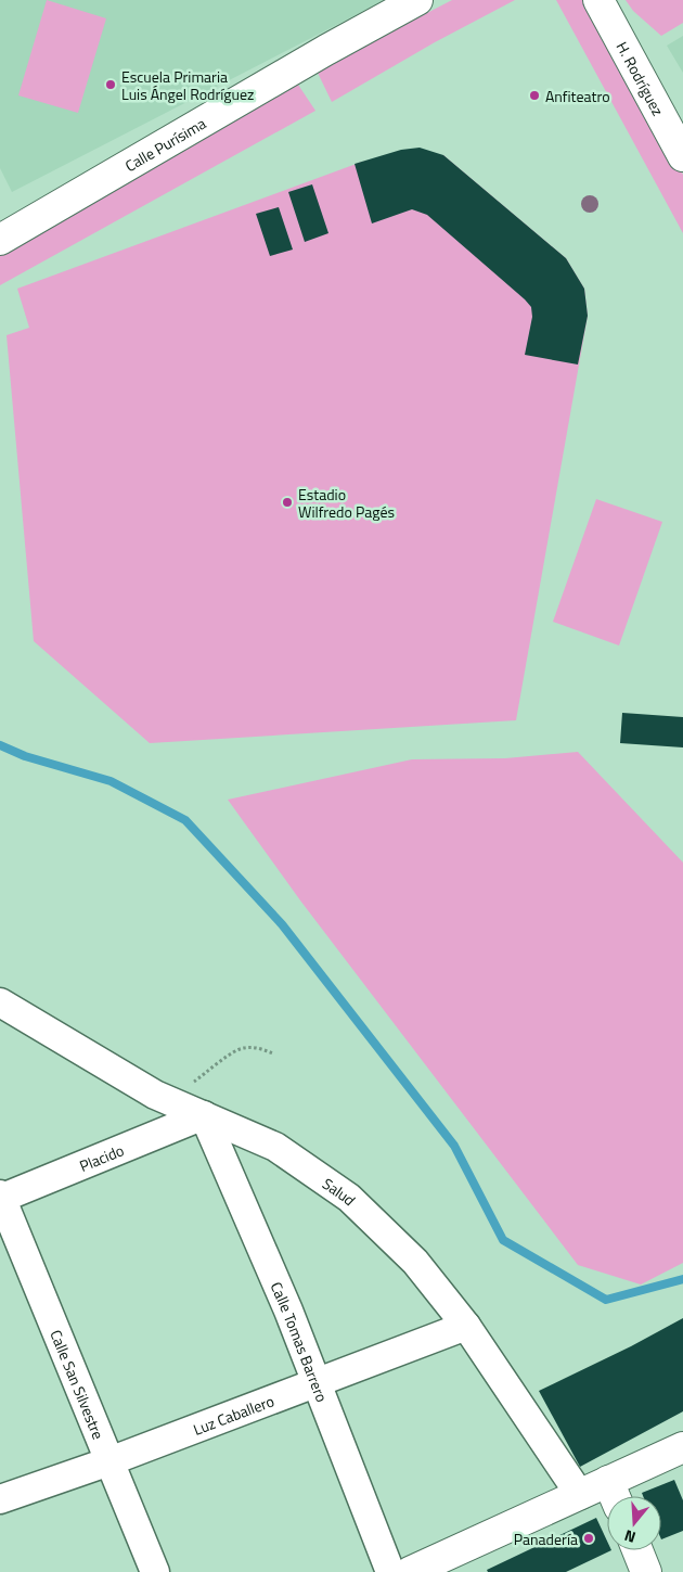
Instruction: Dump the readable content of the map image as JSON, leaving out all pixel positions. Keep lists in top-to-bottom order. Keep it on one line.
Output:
{"streets":{"street":["H. Rodríguez","Calle Purísima","Placido","Salud","Calle Tomas Barrero","Calle San Silvestre","Luz Caballero"]},"crossings":[["Placido","Salud"],["Placido","Calle Tomas Barrero"],["Placido","Calle San Silvestre"],["Salud","Calle Tomas Barrero"],["Salud","Luz Caballero"],["Calle Tomas Barrero","Luz Caballero"],["Calle San Silvestre","Luz Caballero"]],"places":["Escuela Primaria Luis Ángel Rodríguez","Anfiteatro","Estadio Wilfredo Pagés","Panadería"],"north":"bottom"}
